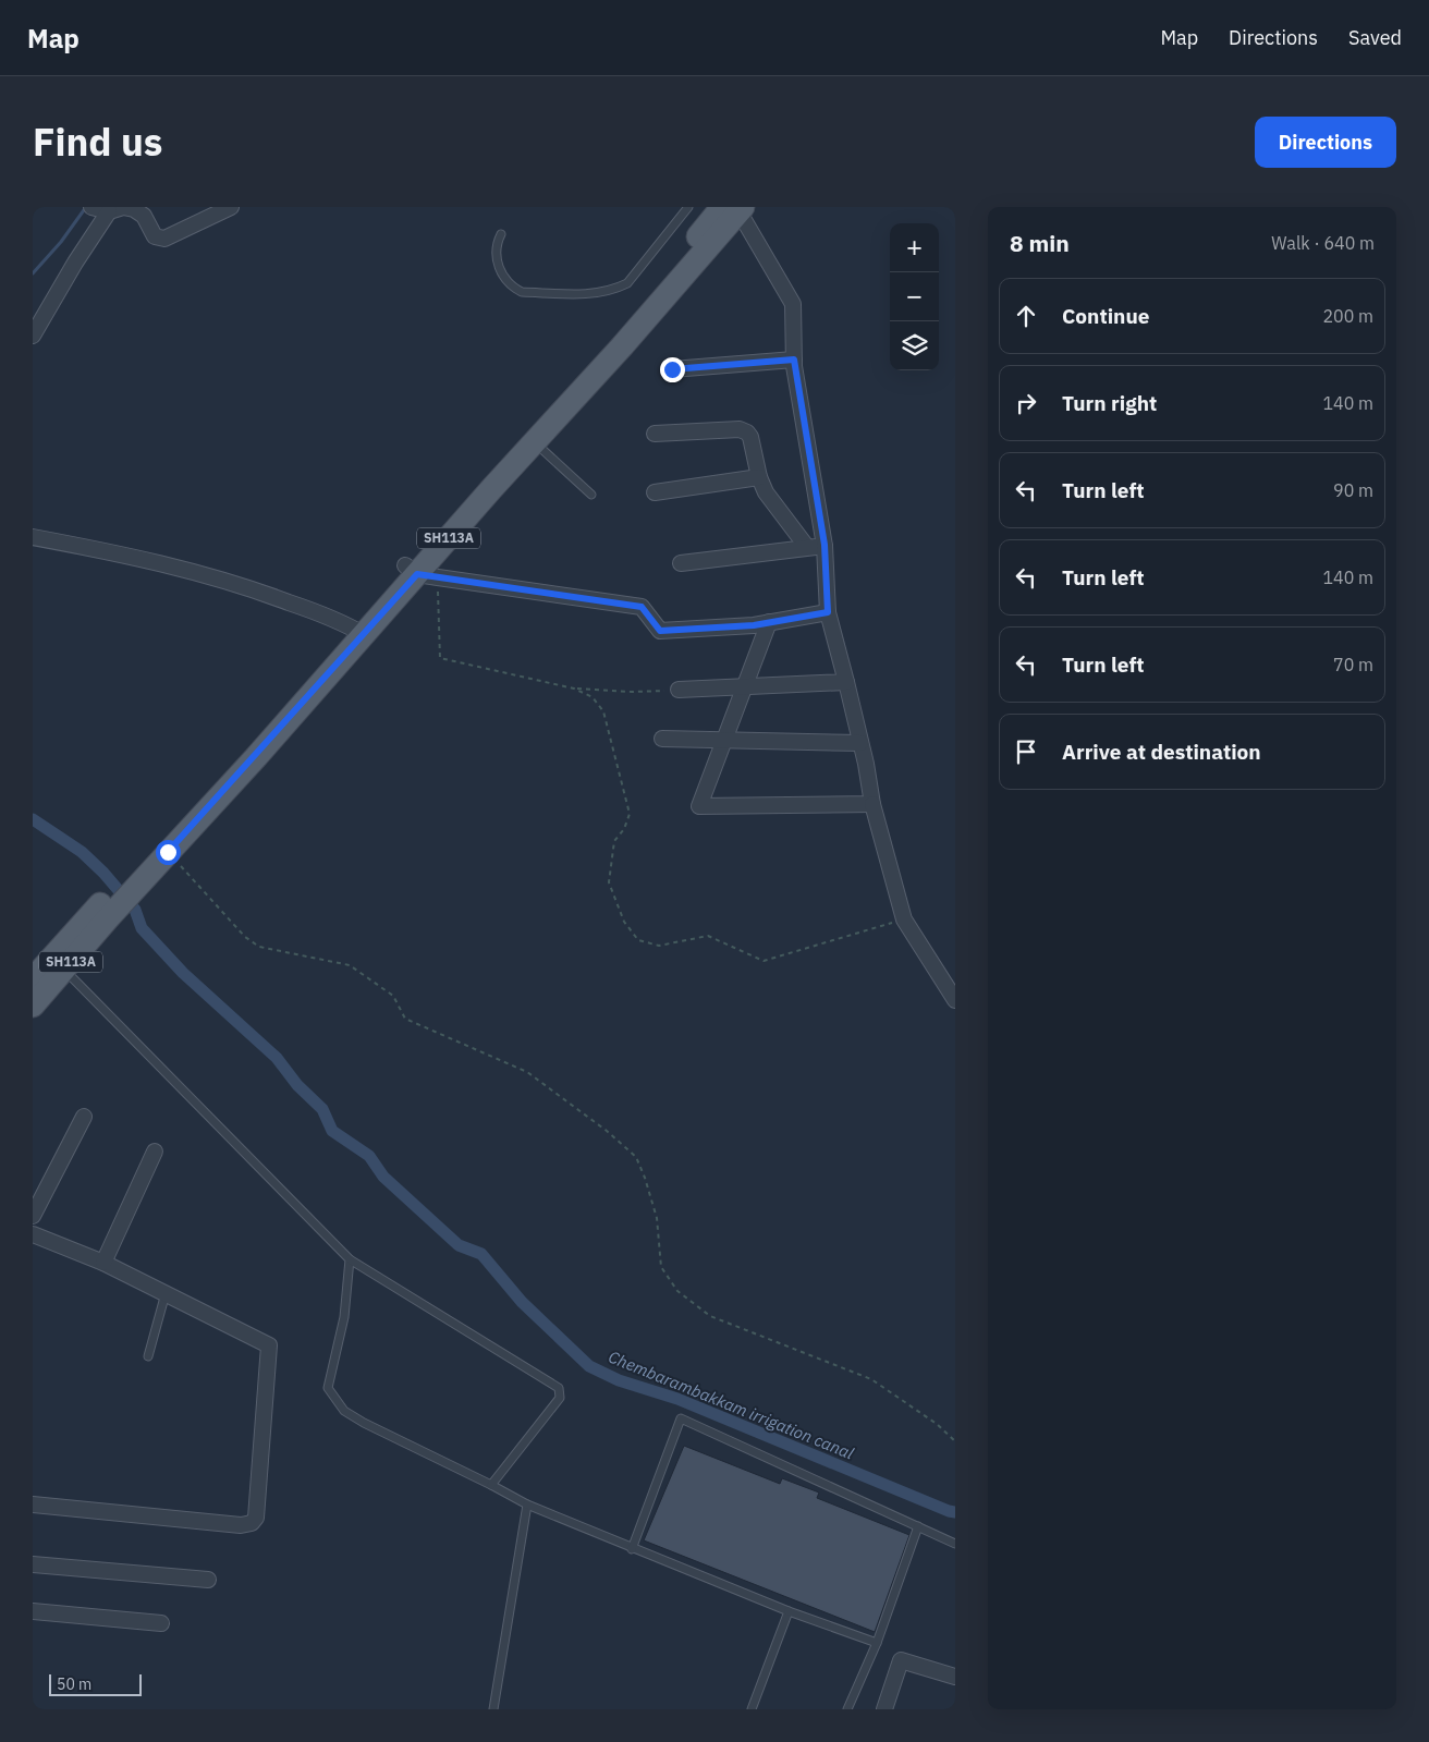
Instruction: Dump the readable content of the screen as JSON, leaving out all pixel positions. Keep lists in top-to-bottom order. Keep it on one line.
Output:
{"streets":{"main road":["SH113A"]},"water":["Chembarambakkam irrigation canal"],"scale_bar":"50 m","page":{"header":"Map","nav":["Map","Directions","Saved"],"title":"Find us","buttons":"Directions","heading":["8 min","Walk · 640 m"],"map_buttons":["+","−"],"list":[["Continue","200 m"],["Turn right","140 m"],["Turn left","90 m"],["Turn left","140 m"],["Turn left","70 m"],"Arrive at destination"],"scale":"50 m"}}
